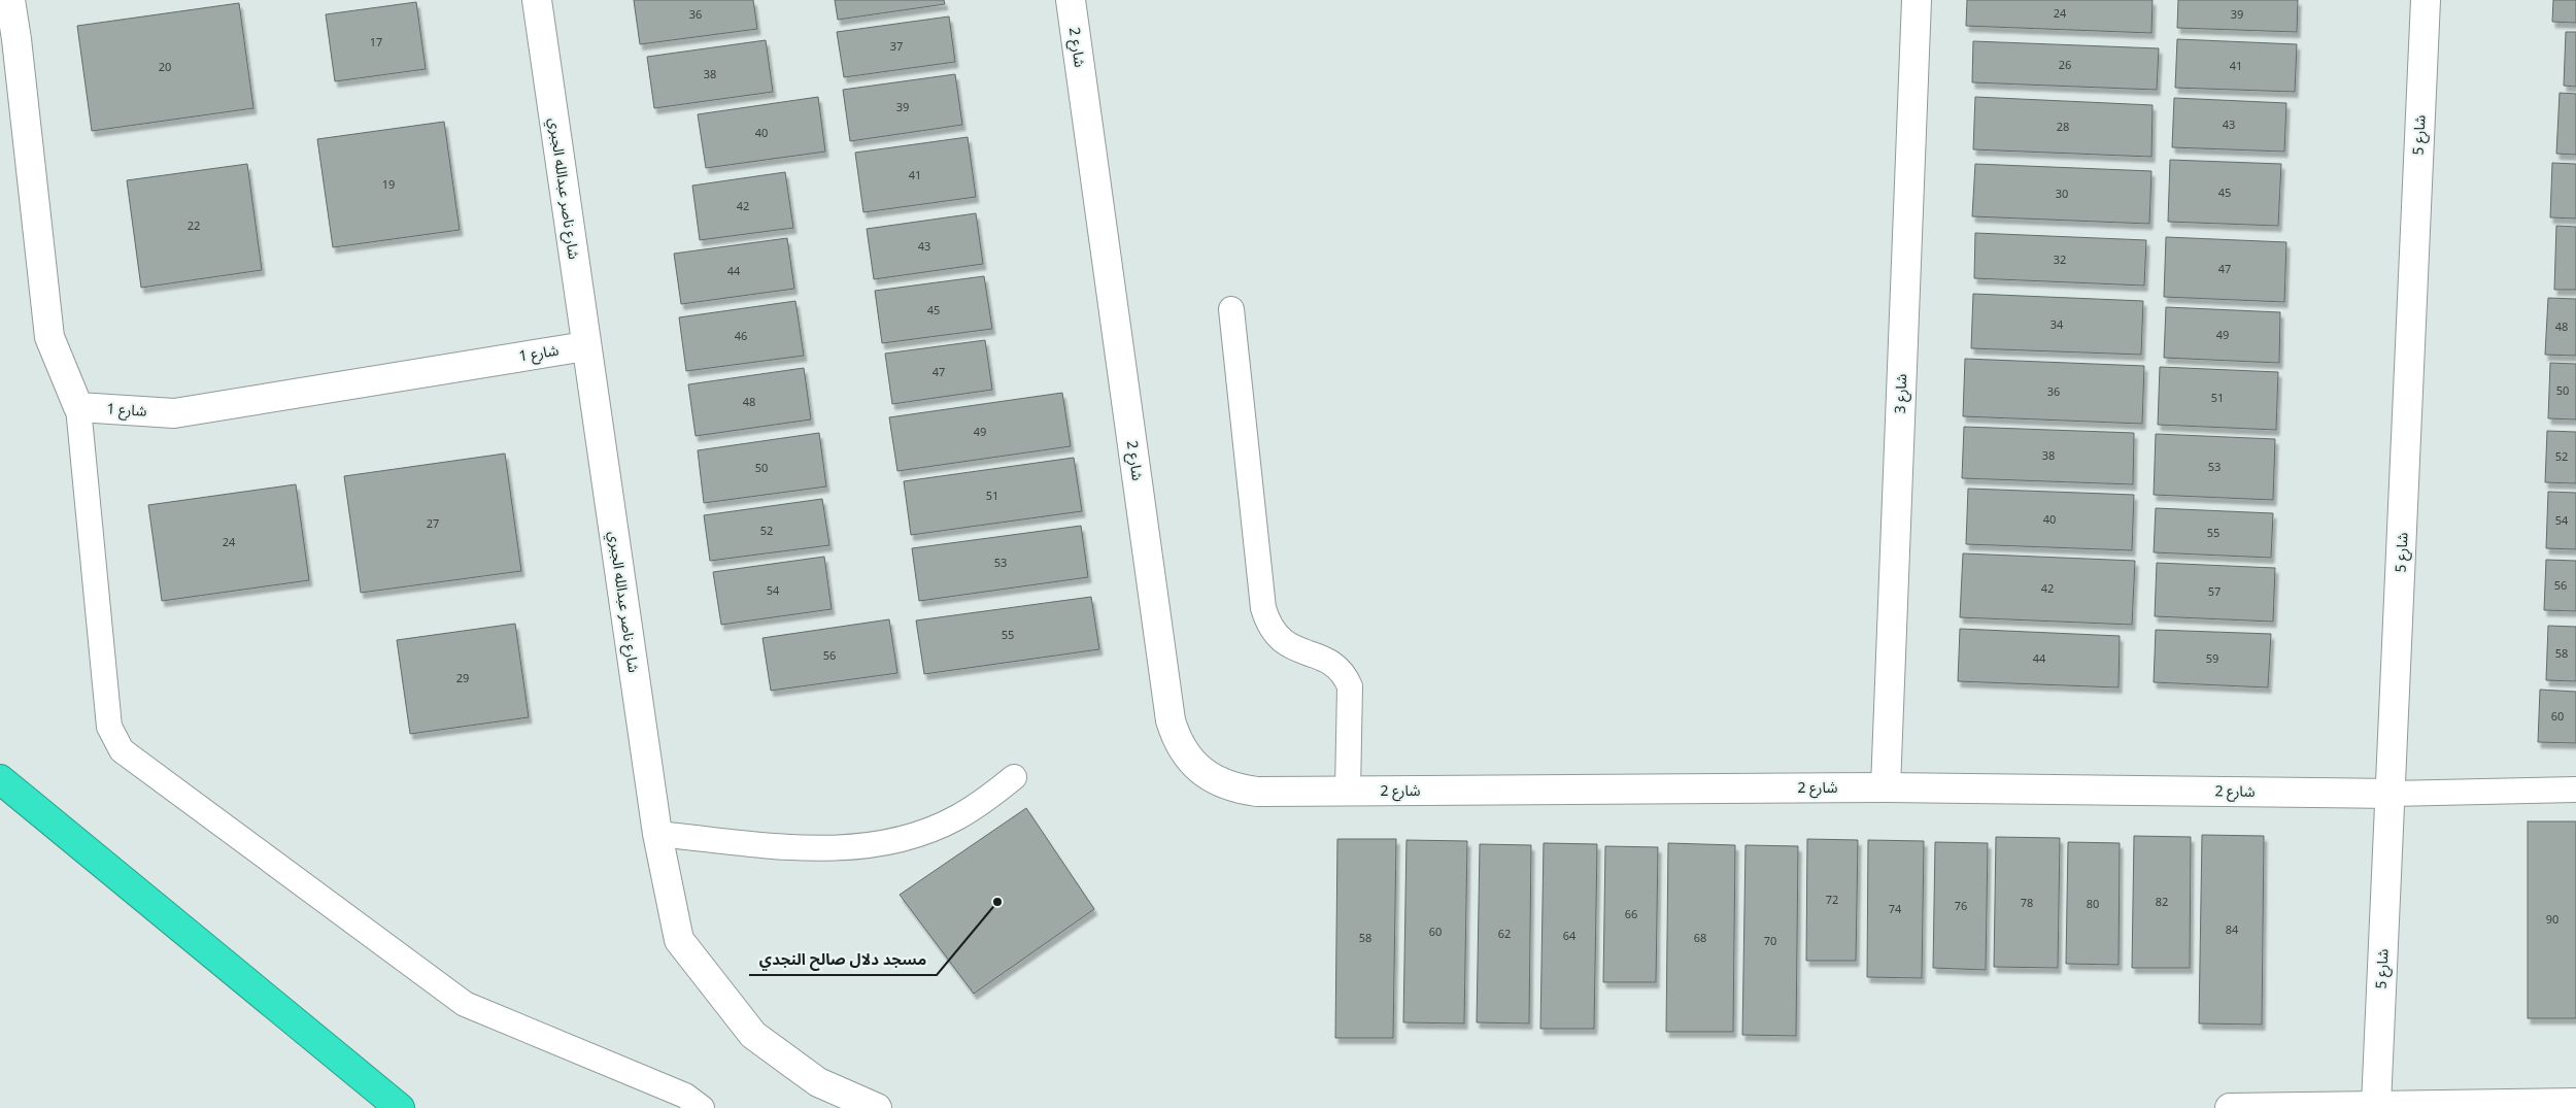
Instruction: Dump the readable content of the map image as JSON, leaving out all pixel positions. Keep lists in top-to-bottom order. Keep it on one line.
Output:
{"streets":{"street":["شارع 2","شارع 5","شارع ناصر عبدالله الجبري","شارع 1","شارع 3"]},"crossings":[["شارع 2","شارع 5"],["شارع 2","شارع 3"],["شارع ناصر عبدالله الجبري","شارع 1"]],"places":["مسجد دلال صالح النجدي"],"house_numbers":["24","36","39","17","37","26","41","20","38","39","43","28","40","41","19","45","30","42","22","43","32","47","44","45","34","48","49","46","47","50","36","51","48","49","38","52","53","50","51","40","54","27","52","55","24","53","56","42","54","57","55","58","56","44","59","29","60","72","82","78","80","76","74","66","90","84","60","62","64","58","68","70"]}
